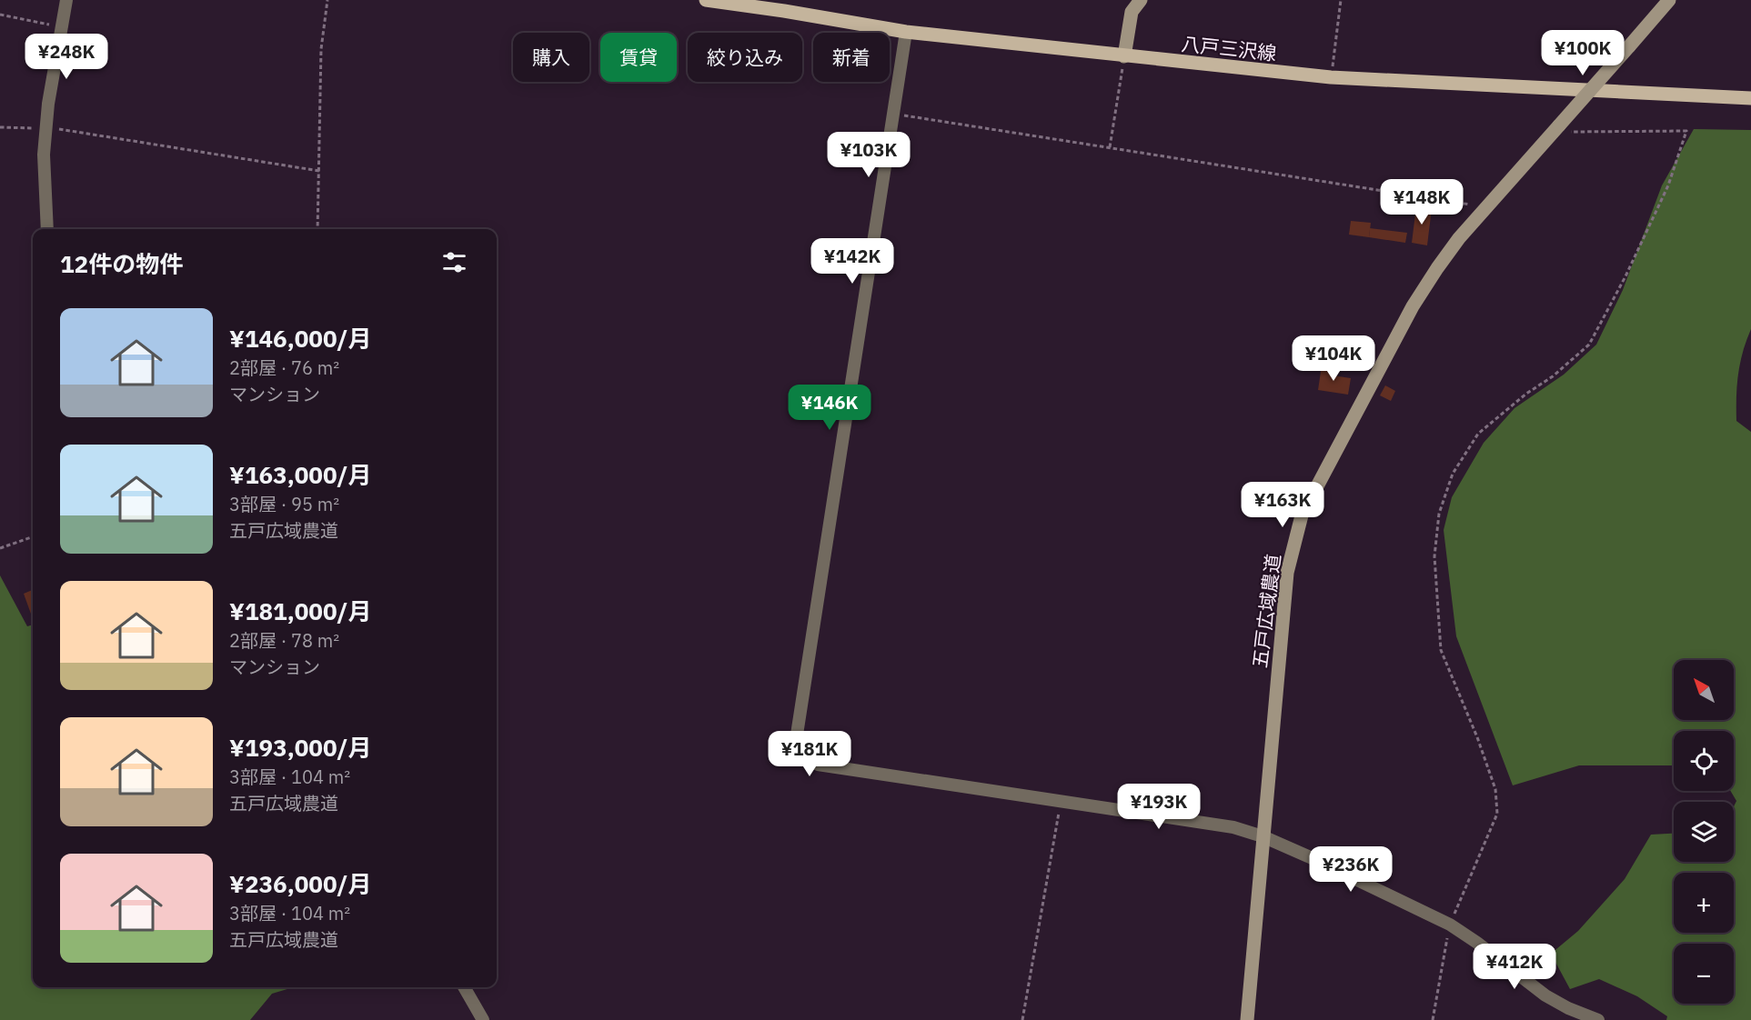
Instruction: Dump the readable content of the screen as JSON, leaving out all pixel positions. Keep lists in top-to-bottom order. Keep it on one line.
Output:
{"streets":{"main road":["八戸三沢線"],"street":["五戸広域農道"]},"north":"top left","page":{"price":["¥100K","¥248K","¥103K","¥148K","¥142K","¥104K","¥146K","¥163K","¥181K","¥193K","¥236K","¥412K"],"chip":["購入","賃貸","絞り込み","新着"],"heading":"12件の物件","list":[{"name":"¥146,000/月","note":"2部屋 · 76 m² · マンション"},{"name":"¥163,000/月","note":"3部屋 · 95 m² · 五戸広域農道"},{"name":"¥181,000/月","note":"2部屋 · 78 m² · マンション"},{"name":"¥193,000/月","note":"3部屋 · 104 m² · 五戸広域農道"},{"name":"¥236,000/月","note":"3部屋 · 104 m² · 五戸広域農道"}],"map_buttons":["+","−"]}}
